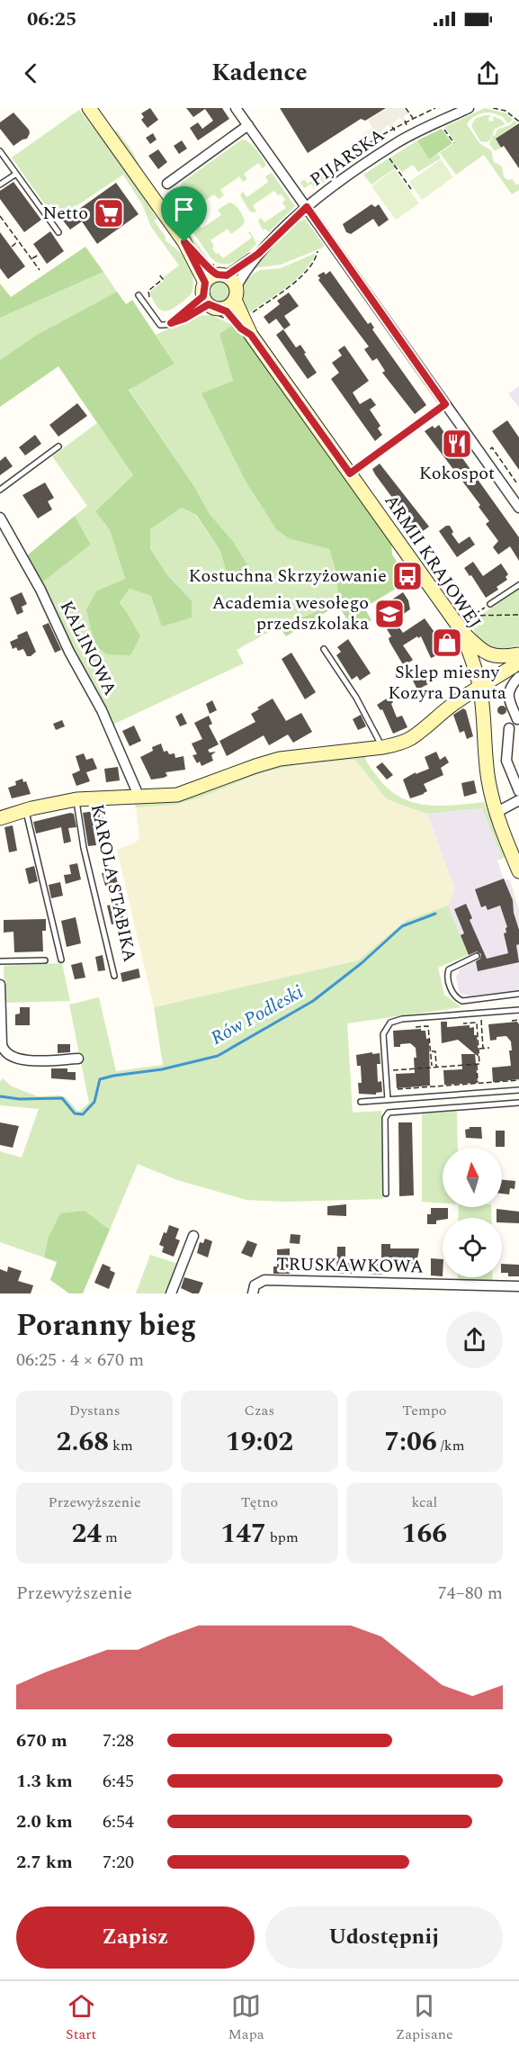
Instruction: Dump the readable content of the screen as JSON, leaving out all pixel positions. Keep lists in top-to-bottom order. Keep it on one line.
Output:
{"streets":{"street":["PIJARSKA","ARMII KRAJOWEJ","KALINOWA","KAROLA STABIKA","TRUSKAWKOWA"]},"crossings":[["PIJARSKA","ARMII KRAJOWEJ"],["ARMII KRAJOWEJ","KAROLA STABIKA"],["KALINOWA","KAROLA STABIKA"]],"water":["Rów Podleski"],"places":{"supermarket":["Netto"],"restaurant":["Kokospot"],"bus stop":["Kostuchna Skrzyżowanie"],"school or university":["Academia wesołego przedszkolaka"],"shop":["Sklep miesny Kozyra Danuta"]},"north":"top","page":{"status":"06:25","header":"Kadence","heading":["Poranny bieg","06:25 · 4 × 670 m"],"stats":[["Dystans","2.68 km"],["Czas","19:02"],["Tempo","7:06 /km"],["Przewyższenie","24 m"],["Tętno","147 bpm"],["kcal","166"]],"chart":["Przewyższenie","74–80 m"],"list":[{"name":"670 m","note":"7:28"},{"name":"1.3 km","note":"6:45"},{"name":"2.0 km","note":"6:54"},{"name":"2.7 km","note":"7:20"}],"buttons":["Zapisz","Udostępnij"],"tabs":["Start","Mapa","Zapisane"]}}
